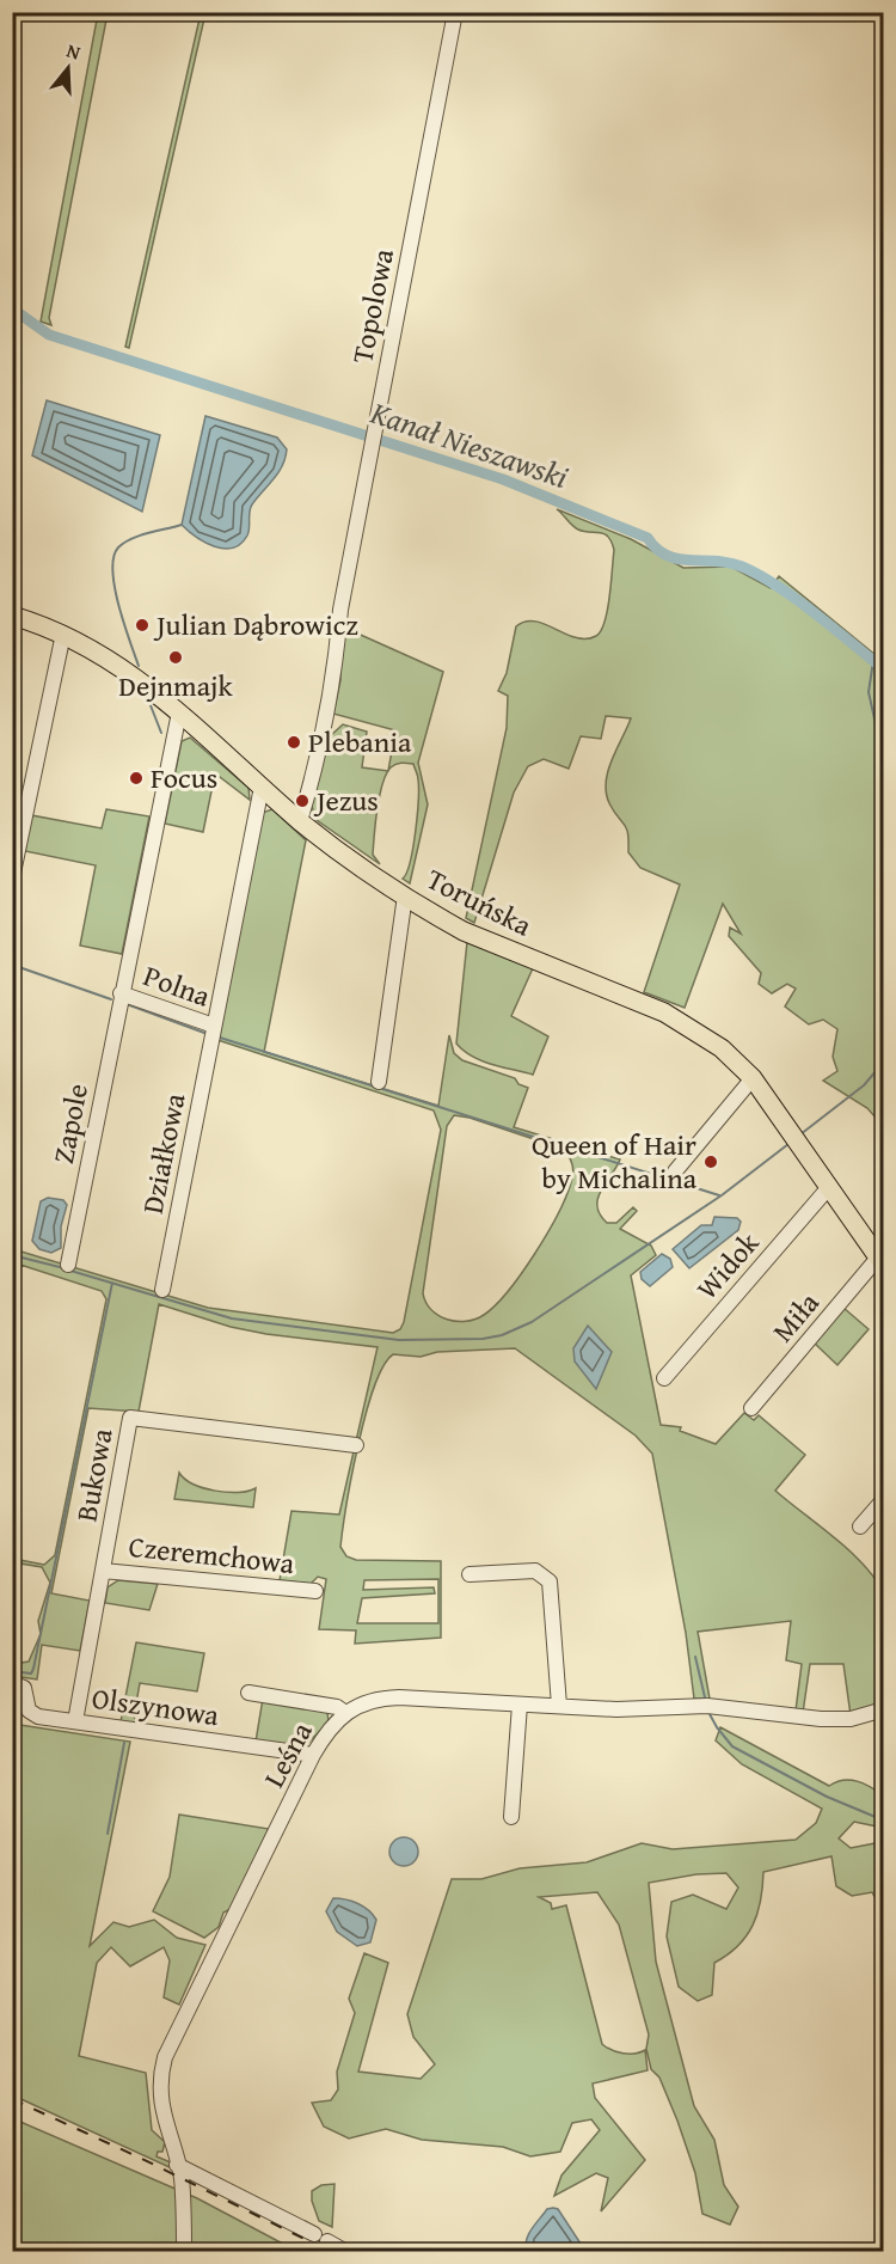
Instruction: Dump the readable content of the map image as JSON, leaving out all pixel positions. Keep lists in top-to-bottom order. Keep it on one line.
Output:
{"streets":{"main road":["Toruńska"],"street":["Topolowa","Polna","Zapole","Działkowa","Widok","Miła","Bukowa","Czeremchowa","Olszynowa","Leśna"]},"crossings":[["Topolowa","Toruńska"],["Toruńska","Polna"],["Toruńska","Widok"],["Toruńska","Miła"],["Polna","Zapole"],["Polna","Działkowa"],["Bukowa","Czeremchowa"],["Bukowa","Olszynowa"],["Olszynowa","Leśna"]],"water":["Kanał Nieszawski"],"places":["Julian Dąbrowicz","Dejnmajk","Plebania","Focus","Jezus","Queen of Hair by Michalina"],"north":"top"}
